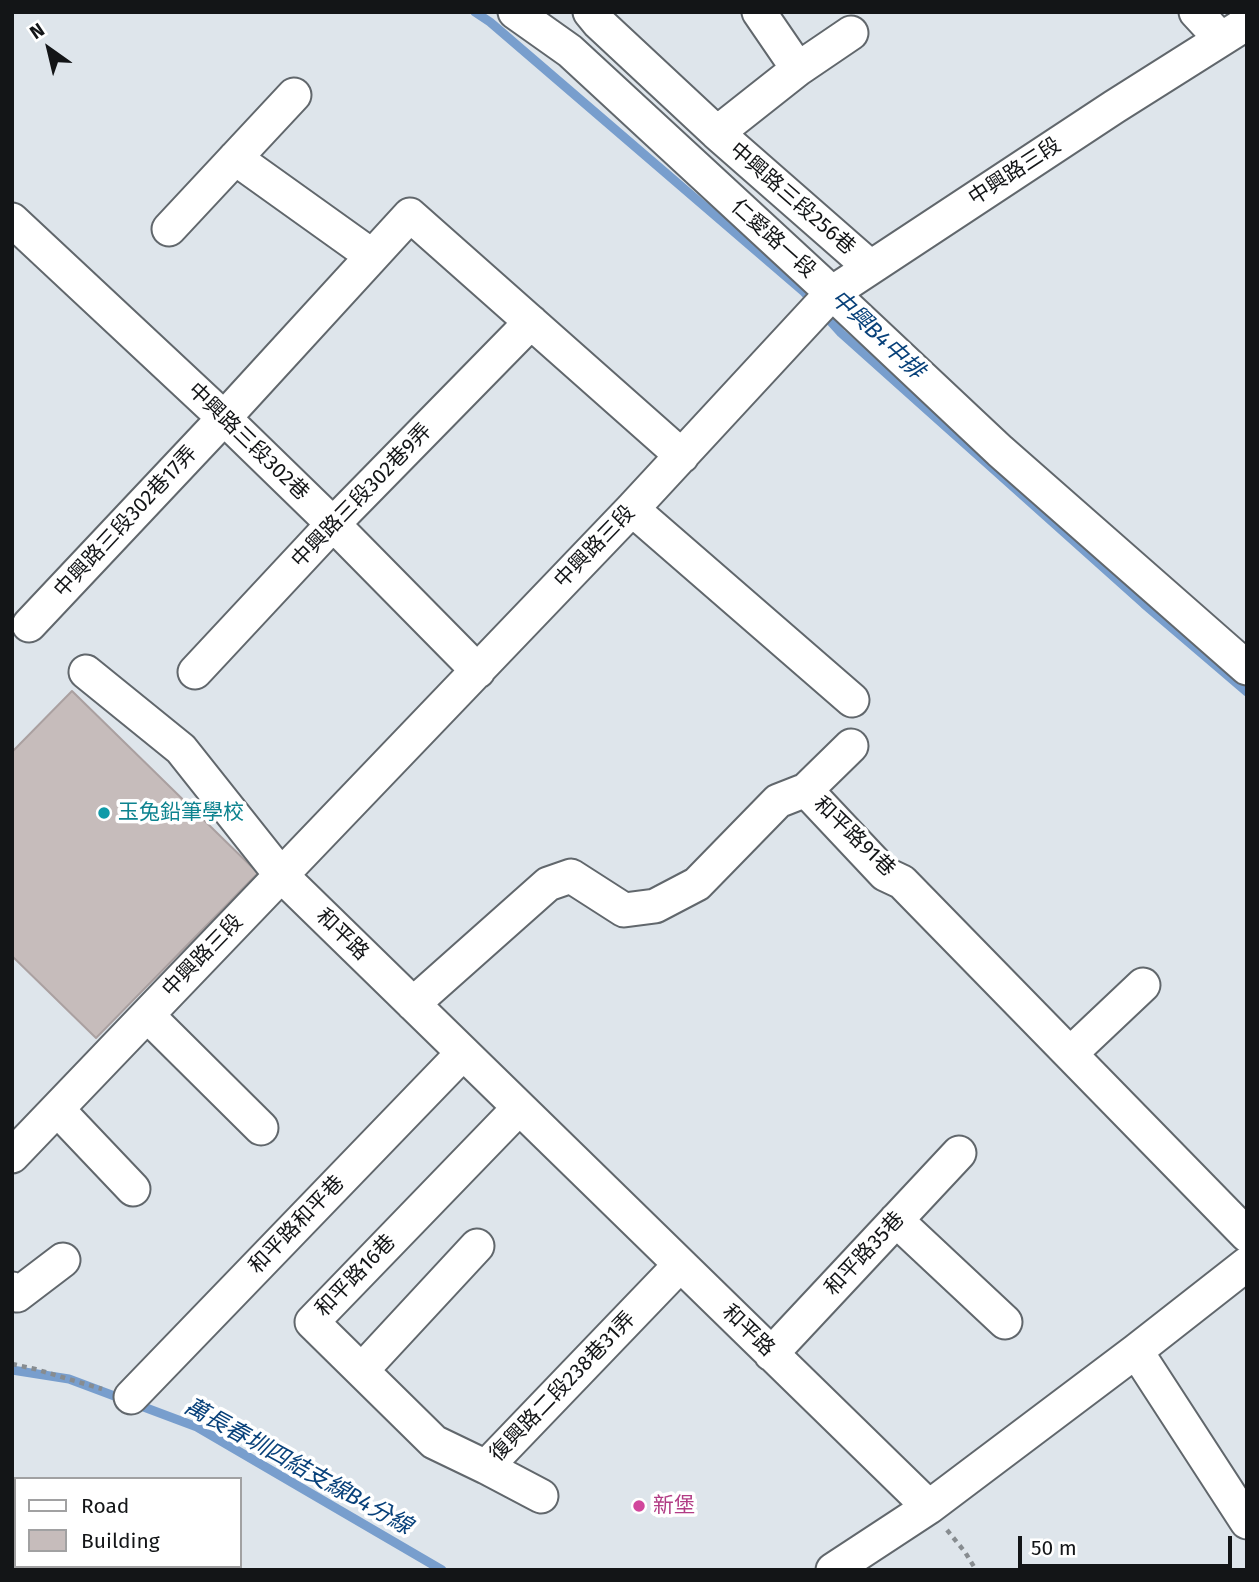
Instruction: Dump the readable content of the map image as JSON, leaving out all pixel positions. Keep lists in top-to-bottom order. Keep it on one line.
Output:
{"streets":{"street":["中興路三段","中興路三段256巷","仁愛路一段","中興路三段302巷","中興路三段302巷9弄","中興路三段302巷17弄","和平路91巷","和平路","和平路和平巷","和平路35巷","和平路16巷","復興路二段238巷31弄"]},"crossings":[["中興路三段","中興路三段256巷"],["中興路三段","仁愛路一段"],["中興路三段","中興路三段302巷"],["中興路三段","和平路"],["中興路三段302巷","中興路三段302巷9弄"],["中興路三段302巷","中興路三段302巷17弄"],["中興路三段302巷9弄","中興路三段302巷17弄"],["和平路91巷","和平路"],["和平路","和平路和平巷"],["和平路","和平路35巷"],["和平路","和平路16巷"],["和平路","復興路二段238巷31弄"],["和平路16巷","復興路二段238巷31弄"]],"water":["中興B4中排","萬長春圳四結支線B4分線"],"places":["玉兔鉛筆學校","新堡"],"legend":["Road","Building"],"scale_bar":"50 m","north":"top left"}
